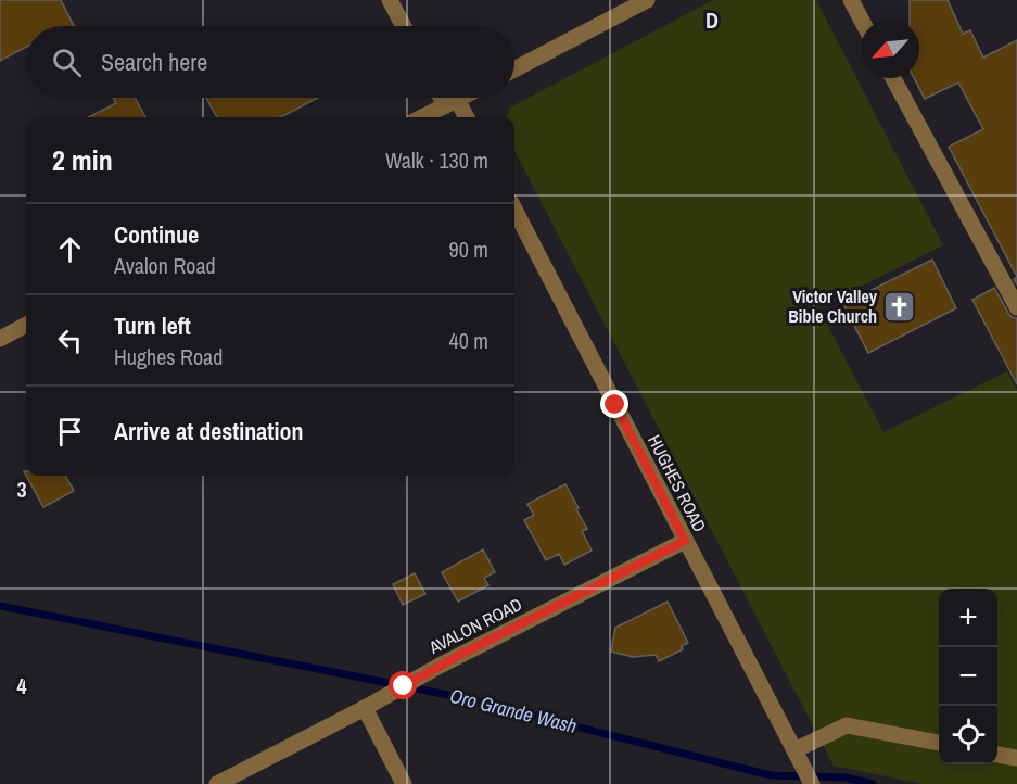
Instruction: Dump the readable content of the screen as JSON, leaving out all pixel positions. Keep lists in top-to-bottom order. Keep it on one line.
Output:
{"streets":{"street":["HUGHES ROAD","AVALON ROAD"]},"crossings":[["HUGHES ROAD","AVALON ROAD"]],"water":["Oro Grande Wash"],"places":{"church":["Victor Valley Bible Church"]},"north":"bottom left","page":{"search":"Search here","heading":["2 min","Walk · 130 m"],"list":[["Continue","Avalon Road","90 m"],["Turn left","Hughes Road","40 m"],"Arrive at destination"],"map_buttons":["+","−"]},"grid":{"columns":["D"],"rows":["3","4"]}}
